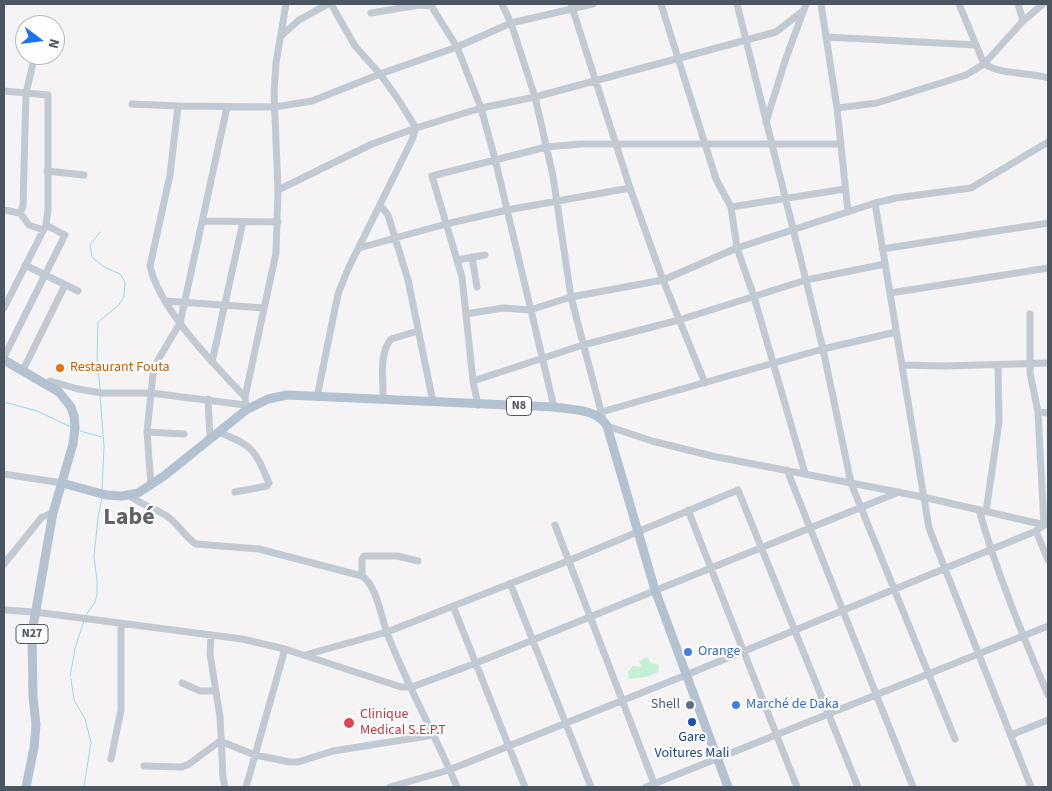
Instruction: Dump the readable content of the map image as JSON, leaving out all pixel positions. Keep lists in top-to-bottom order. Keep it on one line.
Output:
{"streets":{"main road":["N8","N27"]},"districts":["Labé"],"places":["Restaurant Fouta","Orange","Shell","Marché de Daka","Gare Voitures Mali","Clinique Medical S.E.P.T"],"north":"right"}
